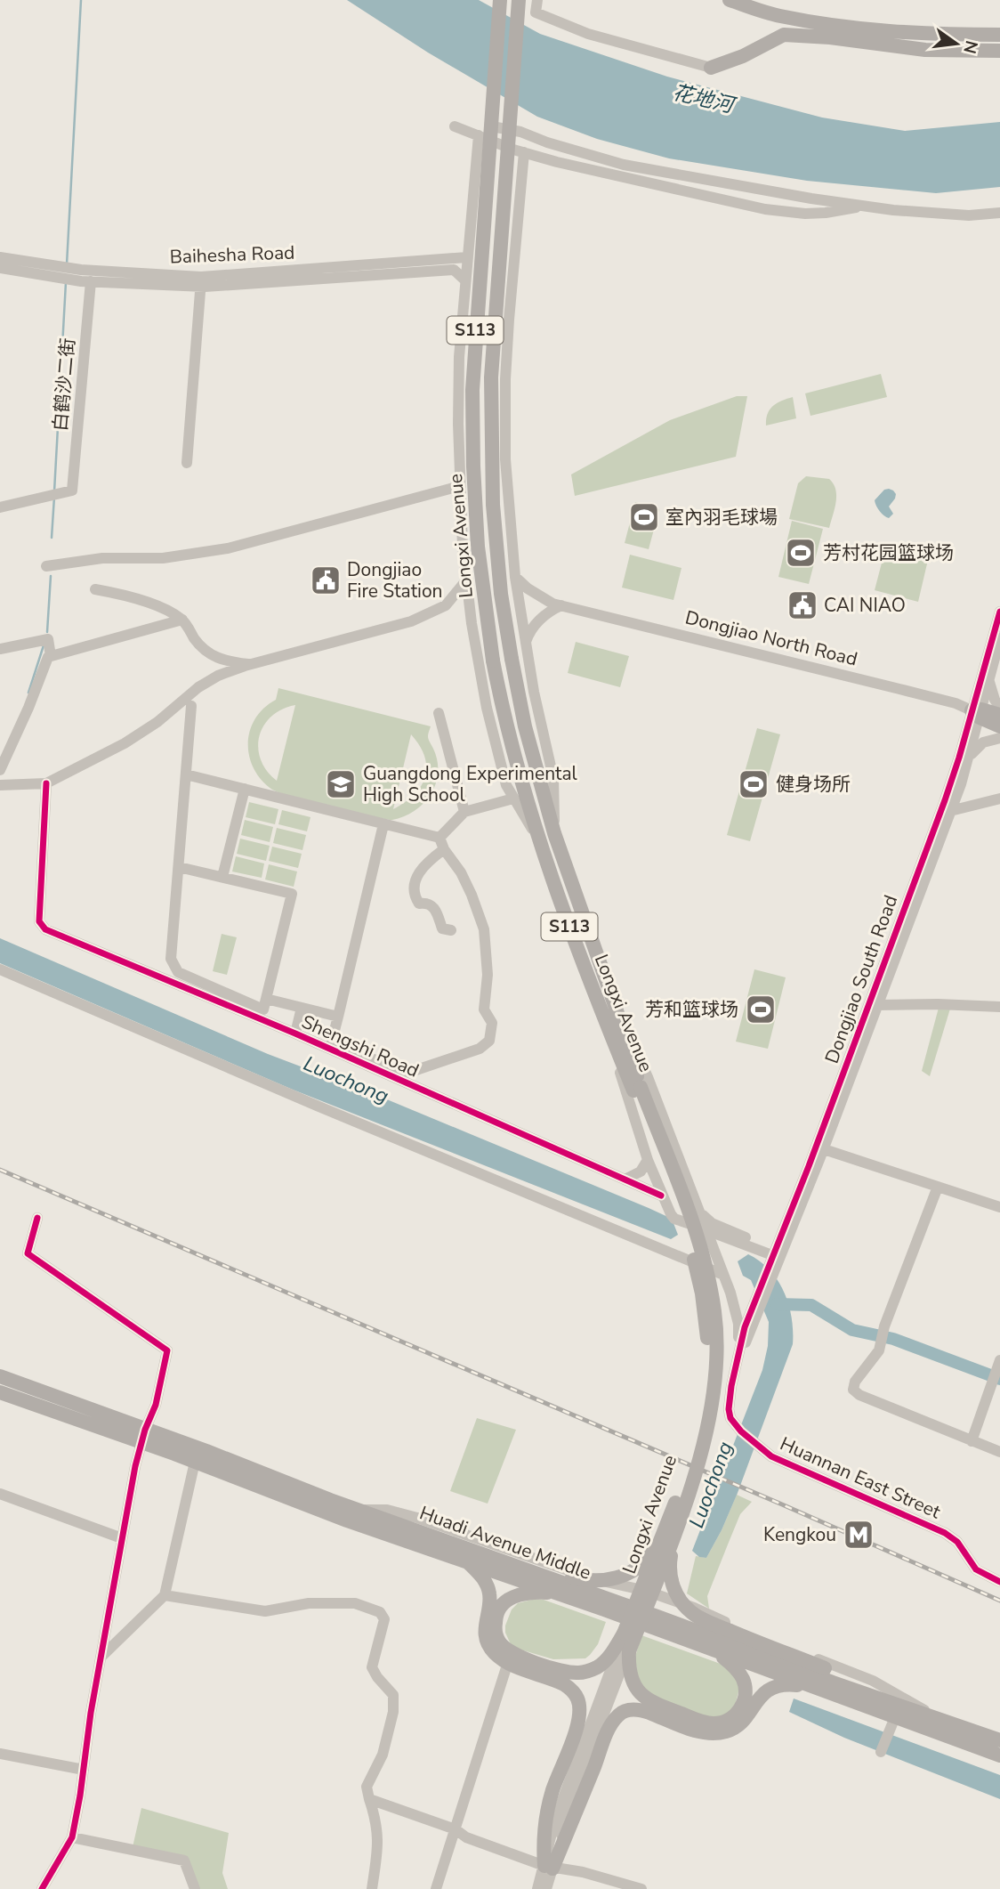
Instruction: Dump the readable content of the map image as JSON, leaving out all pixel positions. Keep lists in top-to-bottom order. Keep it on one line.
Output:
{"streets":{"main road":["S113","Longxi Avenue","Dongjiao North Road","Huadi Avenue Middle"],"street":["Baihesha Road","白鹤沙二街","Dongjiao South Road","Shengshi Road","Huannan East Street"]},"crossings":[["Baihesha Road","白鹤沙二街"],["Dongjiao North Road","Dongjiao South Road"],["Dongjiao South Road","Huannan East Street"]],"water":["花地河","Luochong"],"places":{"sports":["室內羽毛球場","芳村花园篮球场","健身场所","芳和篮球场"],"public building":["Dongjiao Fire Station","CAI NIAO"],"school or university":["Guangdong Experimental High School"],"metro station":["Kengkou"]},"north":"right"}
